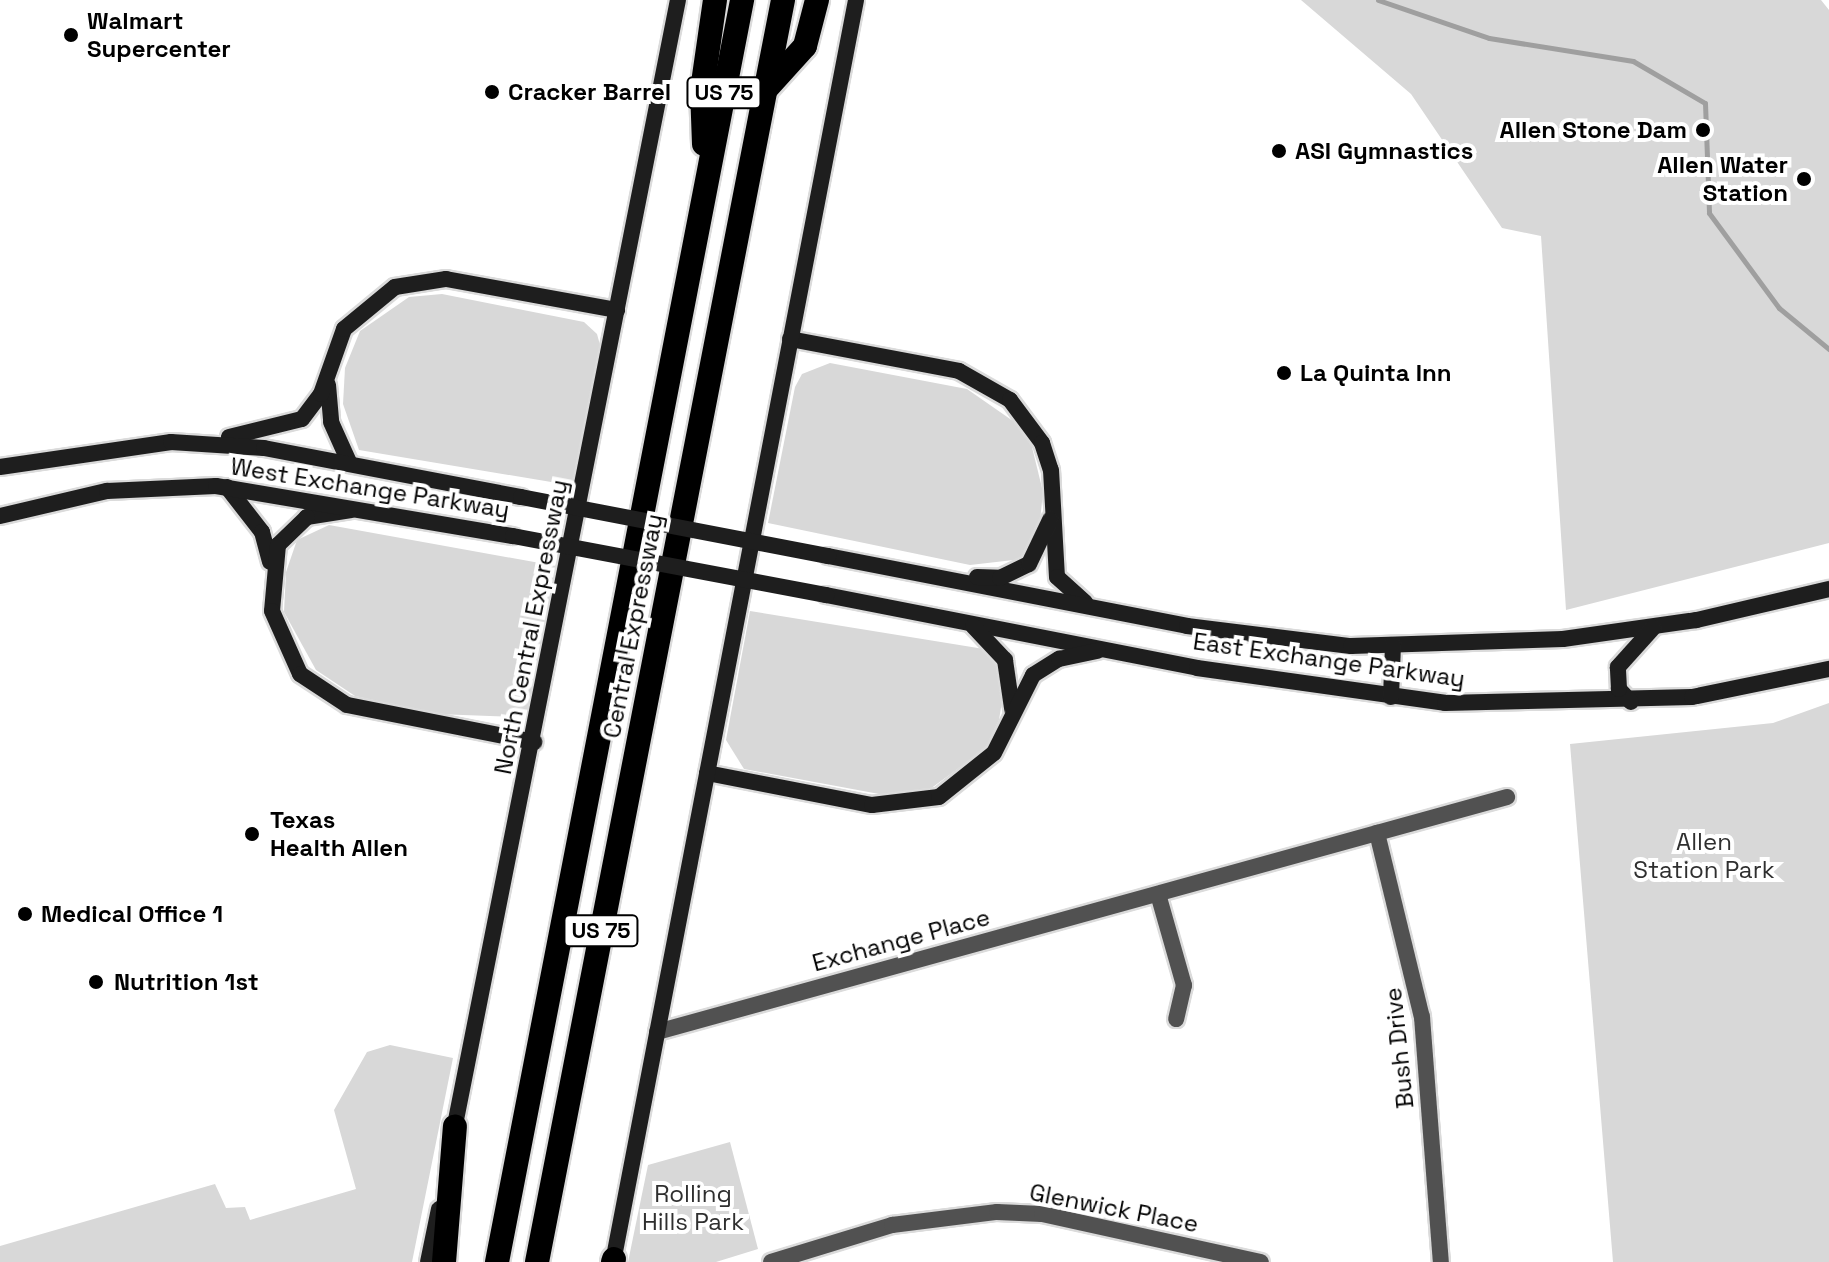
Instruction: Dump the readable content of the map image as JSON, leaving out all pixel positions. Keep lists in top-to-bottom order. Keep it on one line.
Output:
{"streets":{"highway":["US 75","Central Expressway"],"main road":["West Exchange Parkway","North Central Expressway","East Exchange Parkway"],"street":["Exchange Place","Bush Drive","Glenwick Place"]},"crossings":[["West Exchange Parkway","East Exchange Parkway"],["Exchange Place","Bush Drive"]],"parks":["Allen Station Park","Rolling Hills Park"],"places":["Walmart Supercenter","Cracker Barrel","Allen Stone Dam","ASI Gymnastics","Allen Water Station","La Quinta Inn","Texas Health Allen","Medical Office 1","Nutrition 1st"]}
